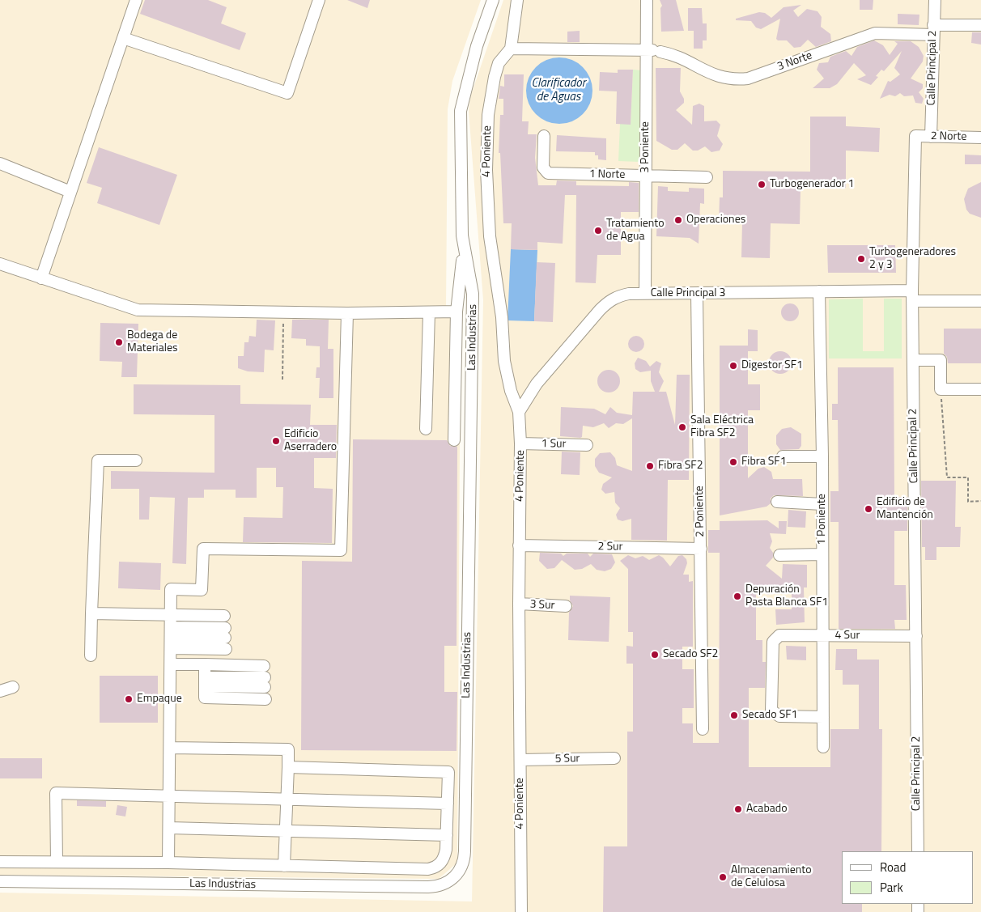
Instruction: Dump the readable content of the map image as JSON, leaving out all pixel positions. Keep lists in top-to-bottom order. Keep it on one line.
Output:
{"streets":{"street":["3 Norte","Calle Principal 2","2 Norte","3 Poniente","4 Poniente","1 Norte","Calle Principal 3","Las Industrias","1 Sur","2 Poniente","1 Poniente","2 Sur","3 Sur","4 Sur","5 Sur"]},"crossings":[["3 Norte","Calle Principal 2"],["3 Norte","3 Poniente"],["3 Norte","4 Poniente"],["Calle Principal 2","2 Norte"],["Calle Principal 2","Calle Principal 3"],["Calle Principal 2","4 Sur"],["3 Poniente","1 Norte"],["3 Poniente","Calle Principal 3"],["4 Poniente","Calle Principal 3"],["4 Poniente","1 Sur"],["4 Poniente","2 Sur"],["4 Poniente","3 Sur"],["4 Poniente","5 Sur"],["Calle Principal 3","2 Poniente"],["Calle Principal 3","1 Poniente"],["2 Poniente","2 Sur"],["1 Poniente","4 Sur"]],"water":["Clarificador de Aguas"],"places":["Turbogenerador 1","Operaciones","Tratamiento de Agua","Turbogeneradores 2 y 3","Bodega de Materiales","Digestor SF1","Sala Eléctrica Fibra SF2","Edificio Aserradero","Fibra SF1","Fibra SF2","Edificio de Mantención","Depuración Pasta Blanca SF1","Secado SF2","Empaque","Secado SF1","Acabado","Almacenamiento de Celulosa"],"legend":["Road","Park"]}
